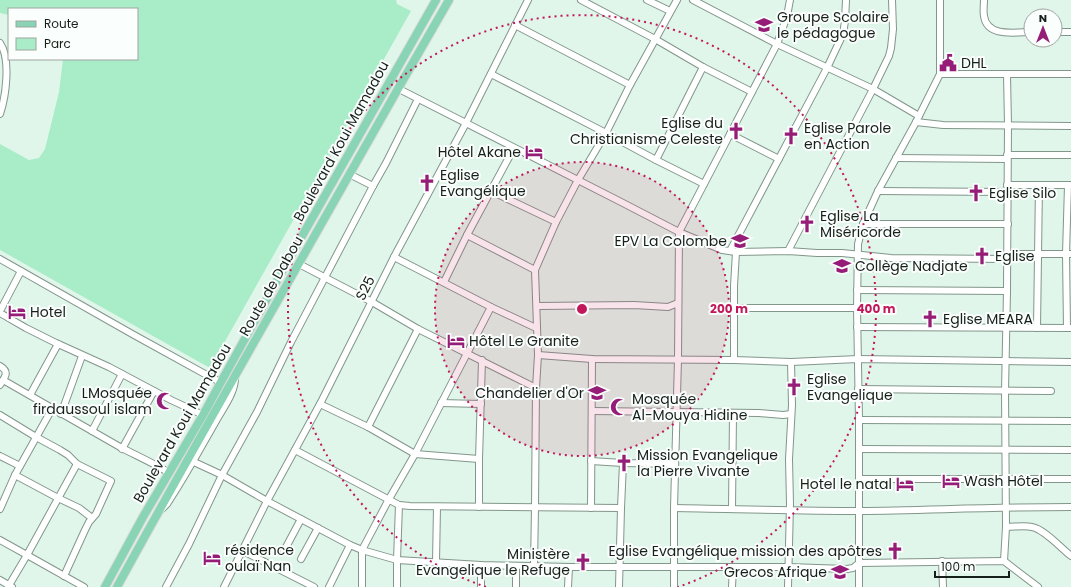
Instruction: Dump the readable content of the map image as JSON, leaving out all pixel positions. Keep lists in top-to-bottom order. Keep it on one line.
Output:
{"streets":{"main road":["Boulevard Koui Mamadou","Route de Dabou"],"street":["S25"]},"places":{"school or university":["Groupe Scolaire le pédagogue","EPV La Colombe","Collège Nadjate","Chandelier d'Or","Grecos Afrique"],"public building":["DHL"],"church":["Eglise du Christianisme Celeste","Eglise Parole en Action","Eglise Evangélique","Eglise Silo","Eglise La Miséricorde","Eglise","Eglise MEARA","Eglise Evangelique","Mission Evangelique la Pierre Vivante","Eglise Evangélique mission des apôtres","Ministère Evangelique le Refuge"],"hotel":["Hôtel Akane","Hotel","Hôtel Le Granite","Wash Hôtel","Hotel le natal","résidence oulaï Nan"],"mosque":["LMosquée firdaussoul islam","Mosquée Al-Mouya Hidine"]},"legend":["Route","Parc"],"scale_bar":"100 m","north":"top","rings":["200 m","400 m"]}
